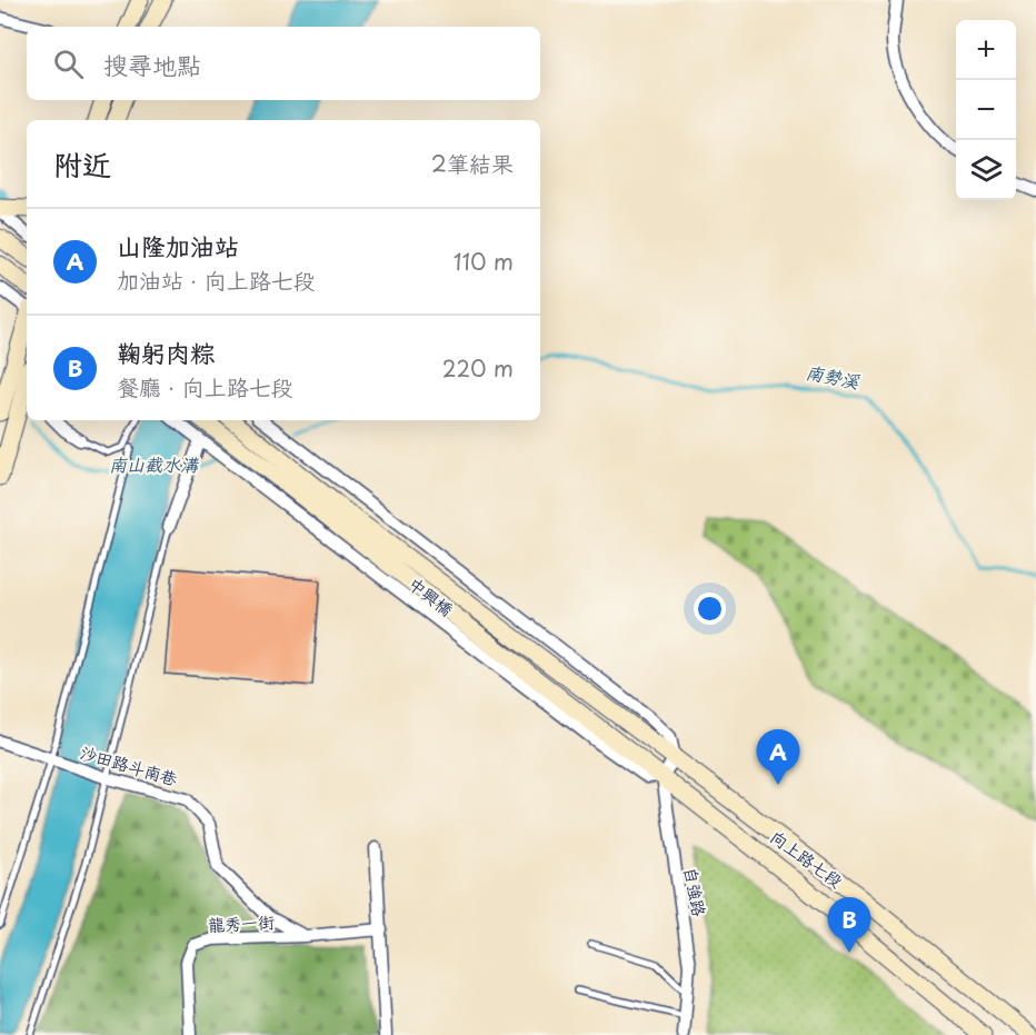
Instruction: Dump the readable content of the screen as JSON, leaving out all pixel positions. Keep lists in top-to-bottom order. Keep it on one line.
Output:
{"streets":{"main road":["中興橋","向上路七段"],"street":["沙田路斗南巷","自強路","龍秀一街"]},"crossings":[["中興橋","向上路七段"],["中興橋","自強路"],["沙田路斗南巷","龍秀一街"],["向上路七段","自強路"]],"water":["南勢溪","南山截水溝"],"page":{"map_buttons":["+","−"],"search":"搜尋地點","heading":["附近","2筆結果"],"list":[{"mark":"A","name":"山隆加油站","note":"加油站 · 向上路七段","value":"110 m"},{"mark":"B","name":"鞠躬肉粽","note":"餐廳 · 向上路七段","value":"220 m"}],"pins":["A","B"]}}
